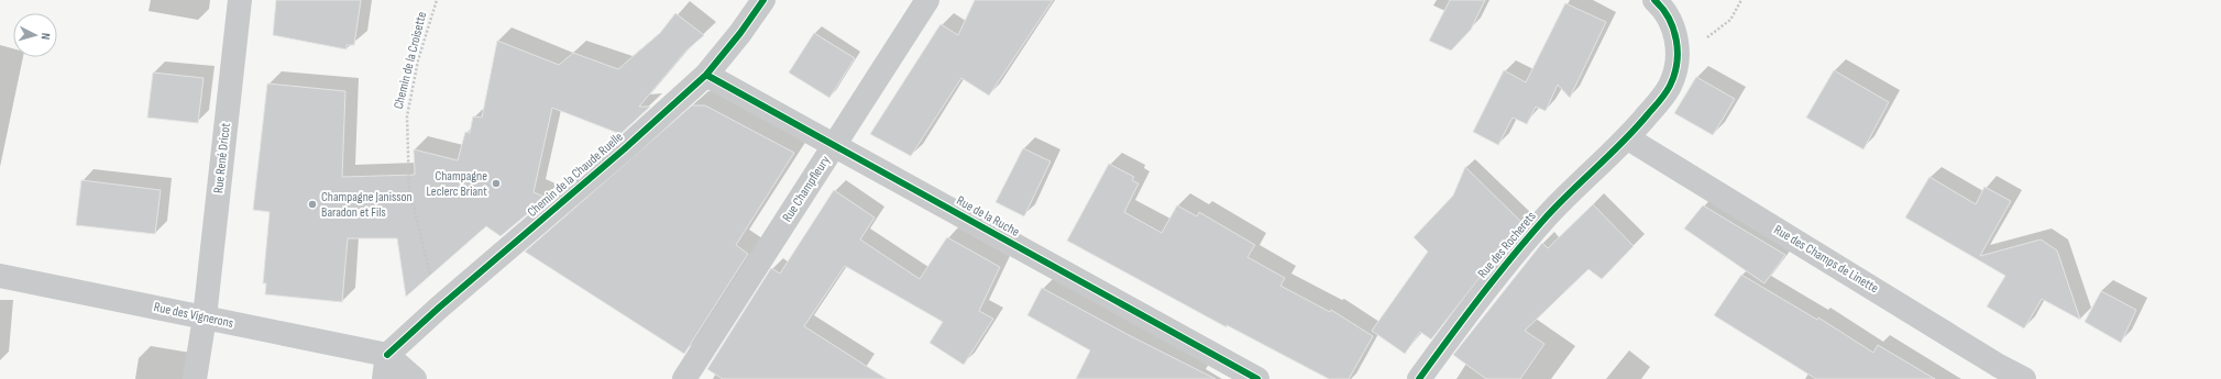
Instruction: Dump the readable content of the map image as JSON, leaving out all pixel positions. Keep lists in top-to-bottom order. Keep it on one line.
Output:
{"streets":{"street":["Rue René Dricot","Chemin de la Chaude Ruelle","Rue Champfleury","Rue de la Ruche","Rue des Rocherets","Rue des Champs de Linette","Rue des Vignerons"],"path":["Chemin de la Croisette"]},"crossings":[["Chemin de la Croisette","Chemin de la Chaude Ruelle"],["Rue René Dricot","Rue des Vignerons"],["Chemin de la Chaude Ruelle","Rue de la Ruche"],["Chemin de la Chaude Ruelle","Rue des Vignerons"],["Rue Champfleury","Rue de la Ruche"],["Rue des Rocherets","Rue des Champs de Linette"]],"places":["Champagne Leclerc Briant","Champagne Janisson Baradon et Fils"],"north":"right"}
